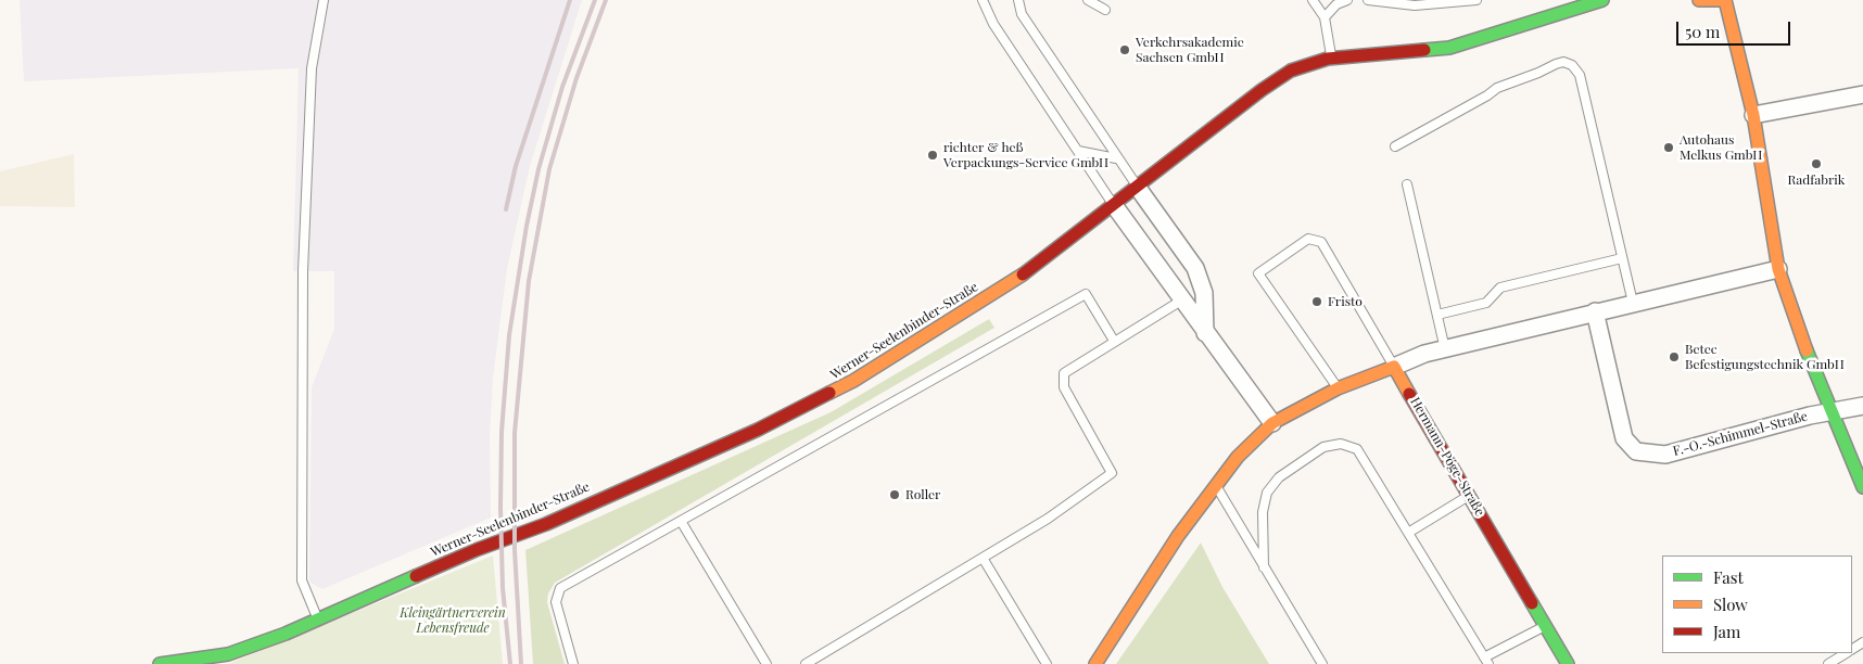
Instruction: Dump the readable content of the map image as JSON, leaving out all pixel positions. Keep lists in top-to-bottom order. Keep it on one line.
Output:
{"streets":{"main road":["Werner-Seelenbinder-Straße","Hermann-Pöge-Straße"],"street":["F.-O.-Schimmel-Straße"]},"parks":["Kleingärtnerverein Lebensfreude"],"places":["Verkehrsakademie Sachsen GmbH","Autohaus Melkus GmbH","richter & heß Verpackungs-Service GmbH","Radfabrik","Fristo","Betec Befestigungstechnik GmbH","Roller"],"legend":["Fast","Slow","Jam"],"scale_bar":"50 m"}
